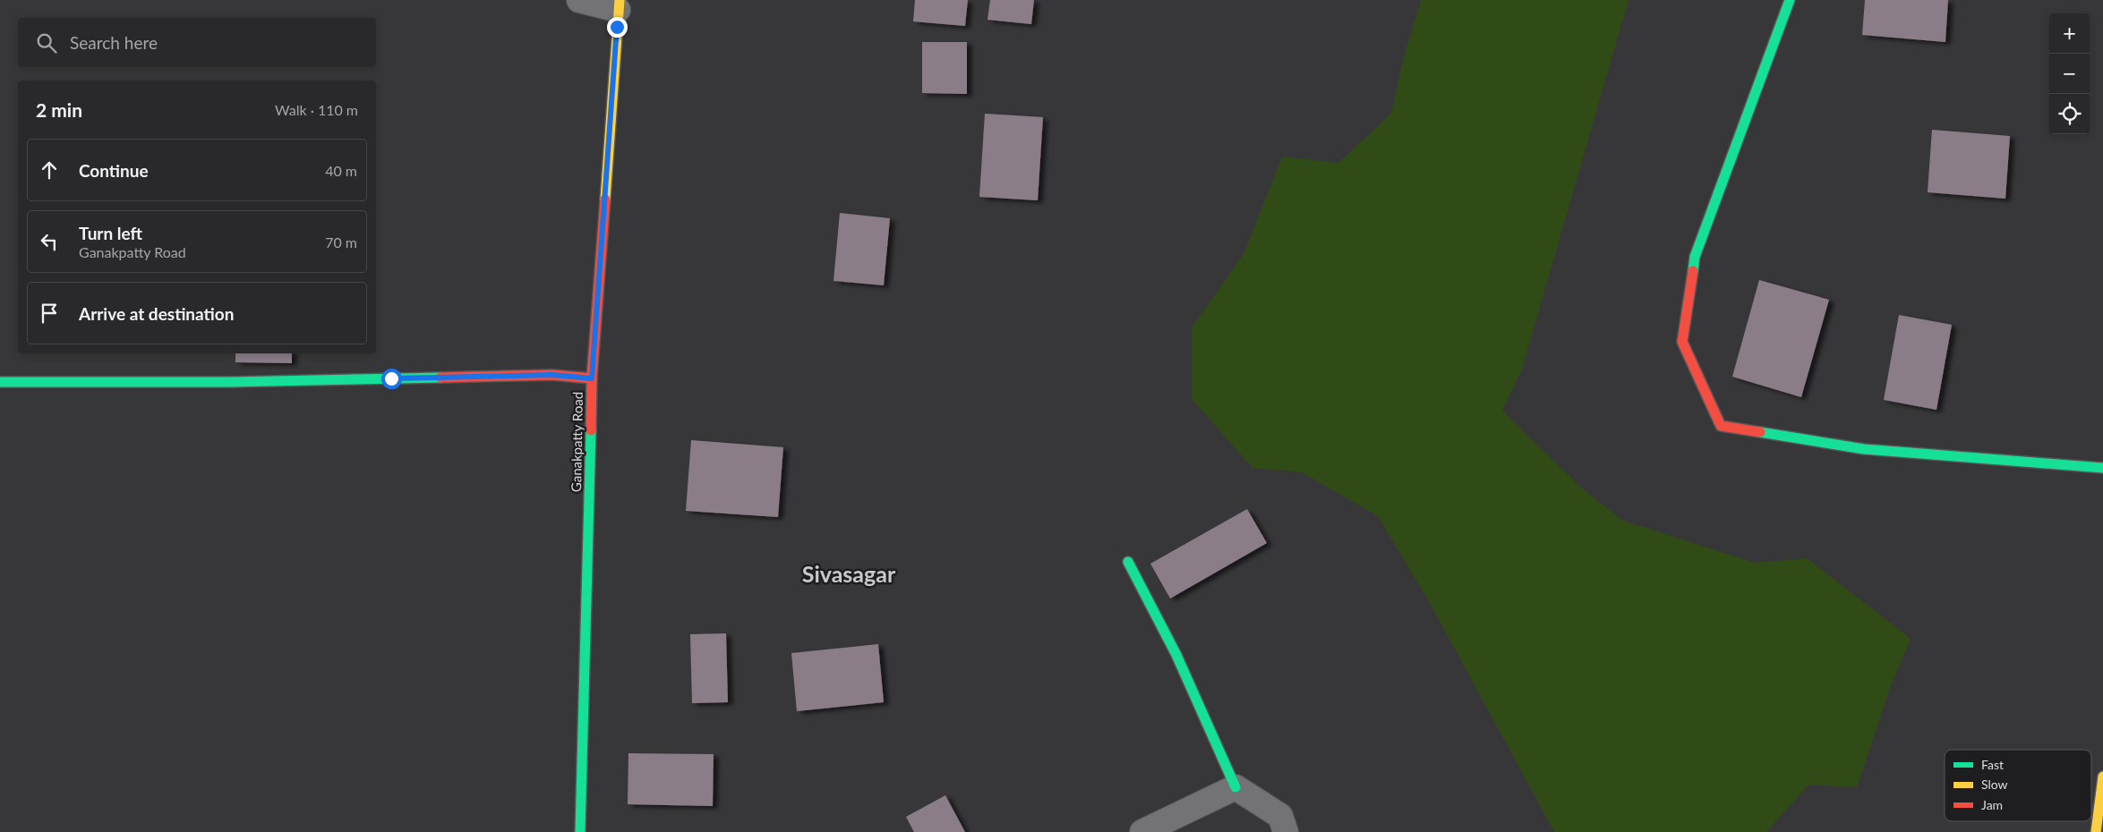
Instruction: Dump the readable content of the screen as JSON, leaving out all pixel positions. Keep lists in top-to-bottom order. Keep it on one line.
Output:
{"streets":{"street":["Ganakpatty Road"]},"districts":["Sivasagar"],"legend":["Fast","Slow","Jam"],"page":{"map_buttons":["+","−"],"search":"Search here","heading":["2 min","Walk · 110 m"],"list":[["Continue","40 m"],["Turn left","Ganakpatty Road","70 m"],"Arrive at destination"]}}
